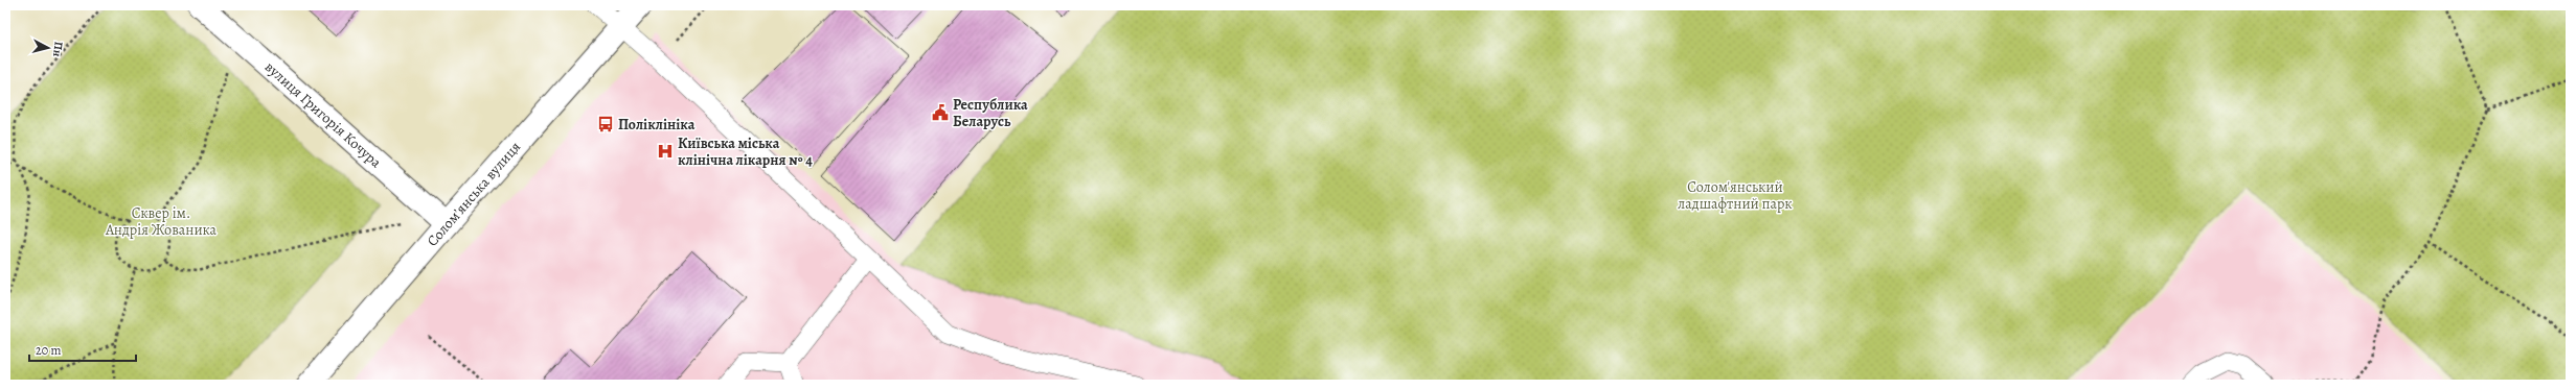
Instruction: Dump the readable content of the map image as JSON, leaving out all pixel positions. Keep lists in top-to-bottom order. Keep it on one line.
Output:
{"streets":{"main road":["вулиця Григорія Кочура","Соломʼянська вулиця"]},"crossings":[["вулиця Григорія Кочура","Соломʼянська вулиця"]],"parks":["Солом'янський ладшафтний парк","Сквер ім. Андрія Жованика"],"places":{"public building":["Республика Беларусь"],"bus stop":["Поліклініка"],"hospital":["Київська міська клінічна лікарня № 4"]},"scale_bar":"20 m","north":"right"}
